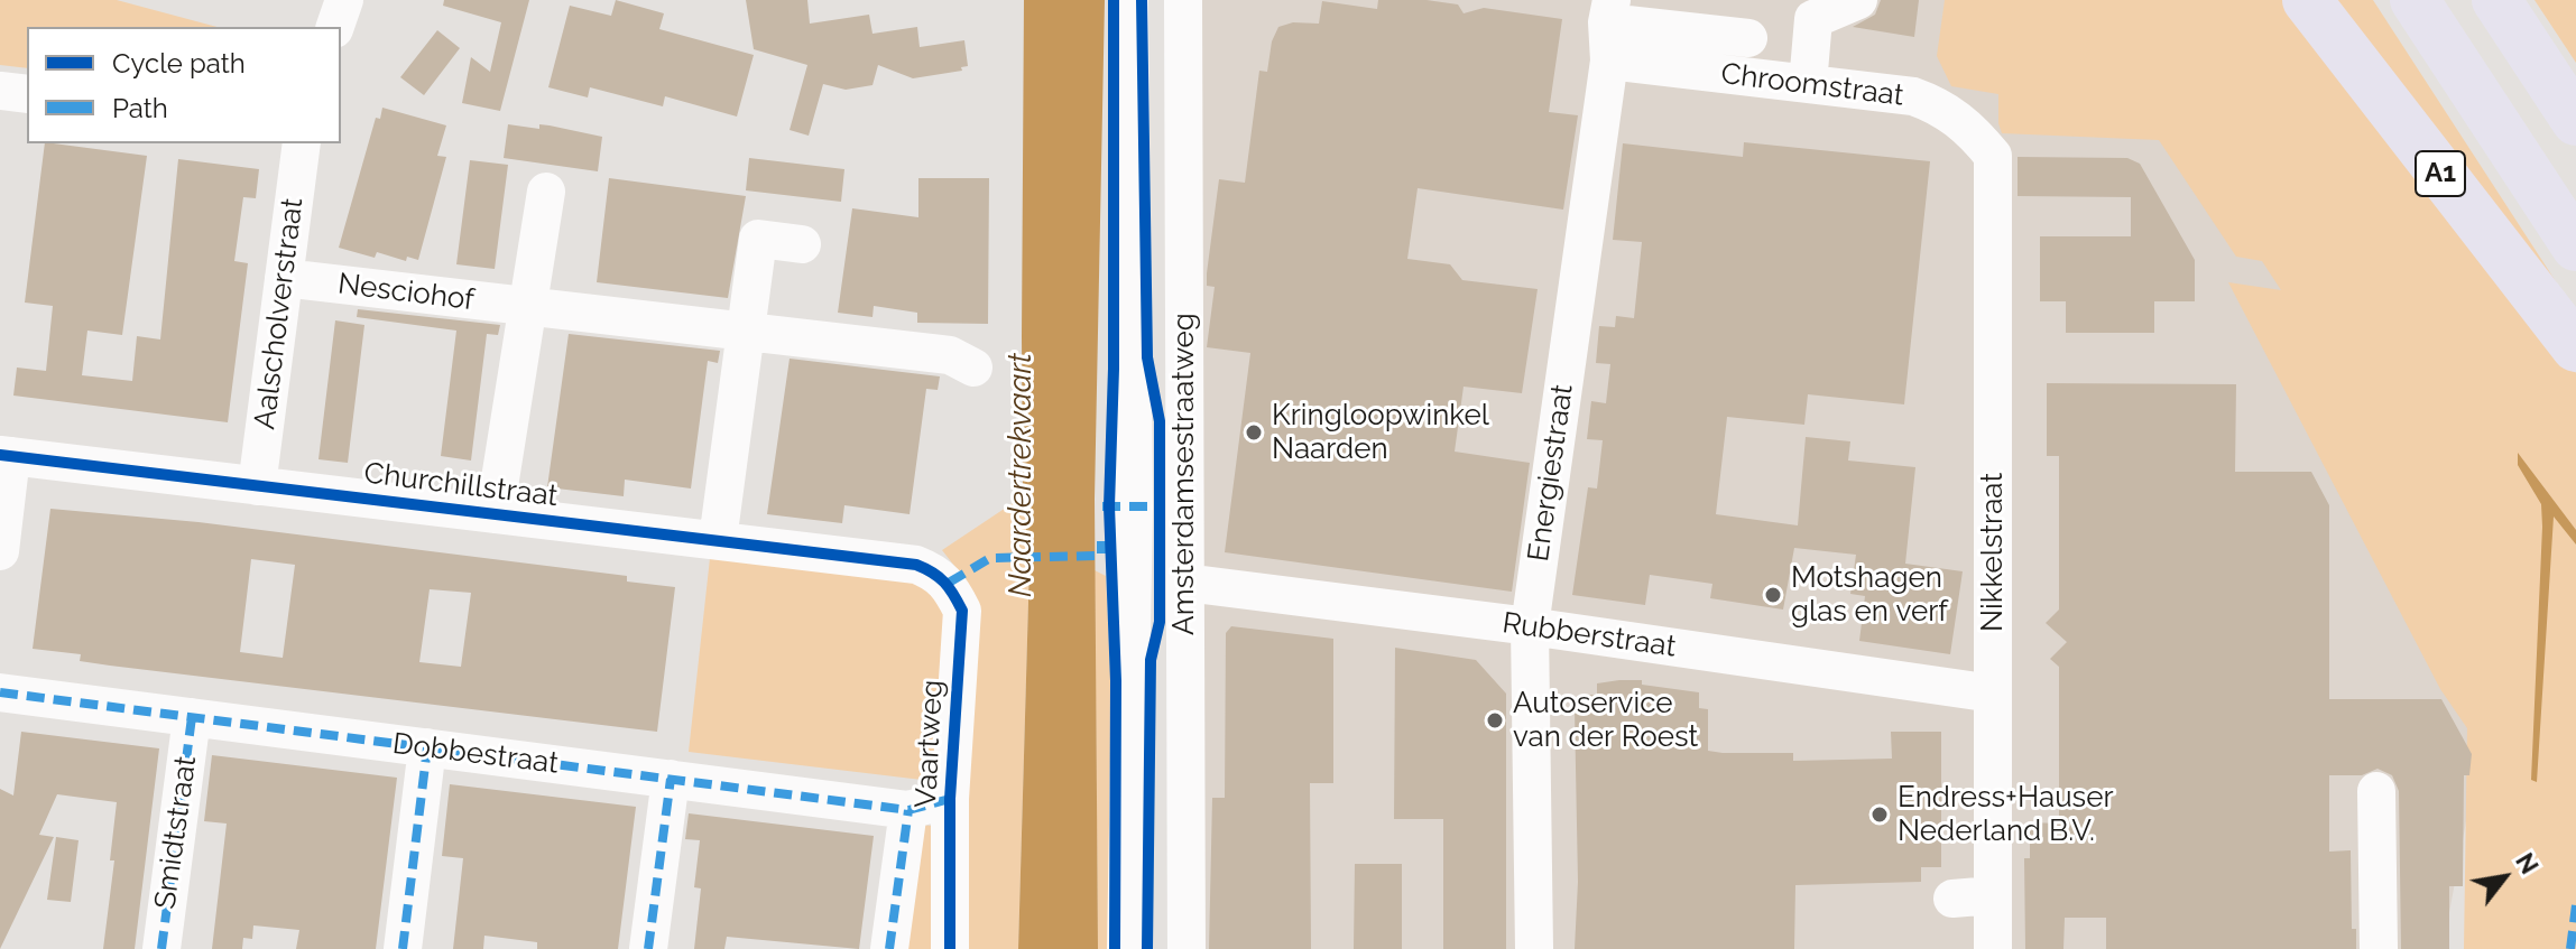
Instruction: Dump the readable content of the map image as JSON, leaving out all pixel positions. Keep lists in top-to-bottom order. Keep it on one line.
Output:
{"streets":{"highway":["A1"],"street":["Chroomstraat","Nesciohof","Aalscholverstraat","Energiestraat","Amsterdamsestraatweg","Churchillstraat","Nikkelstraat","Rubberstraat","Vaartweg","Dobbestraat","Smidtstraat"]},"crossings":[["Chroomstraat","Energiestraat"],["Chroomstraat","Nikkelstraat"],["Nesciohof","Aalscholverstraat"],["Nesciohof","Churchillstraat"],["Aalscholverstraat","Churchillstraat"],["Energiestraat","Rubberstraat"],["Amsterdamsestraatweg","Rubberstraat"],["Churchillstraat","Vaartweg"],["Nikkelstraat","Rubberstraat"],["Vaartweg","Dobbestraat"],["Dobbestraat","Smidtstraat"]],"water":["Naardertrekvaart"],"places":["Kringloopwinkel Naarden","Motshagen glas en verf","Autoservice van der Roest","Endress+Hauser Nederland B.V."],"legend":["Cycle path","Path"],"north":"top right"}
